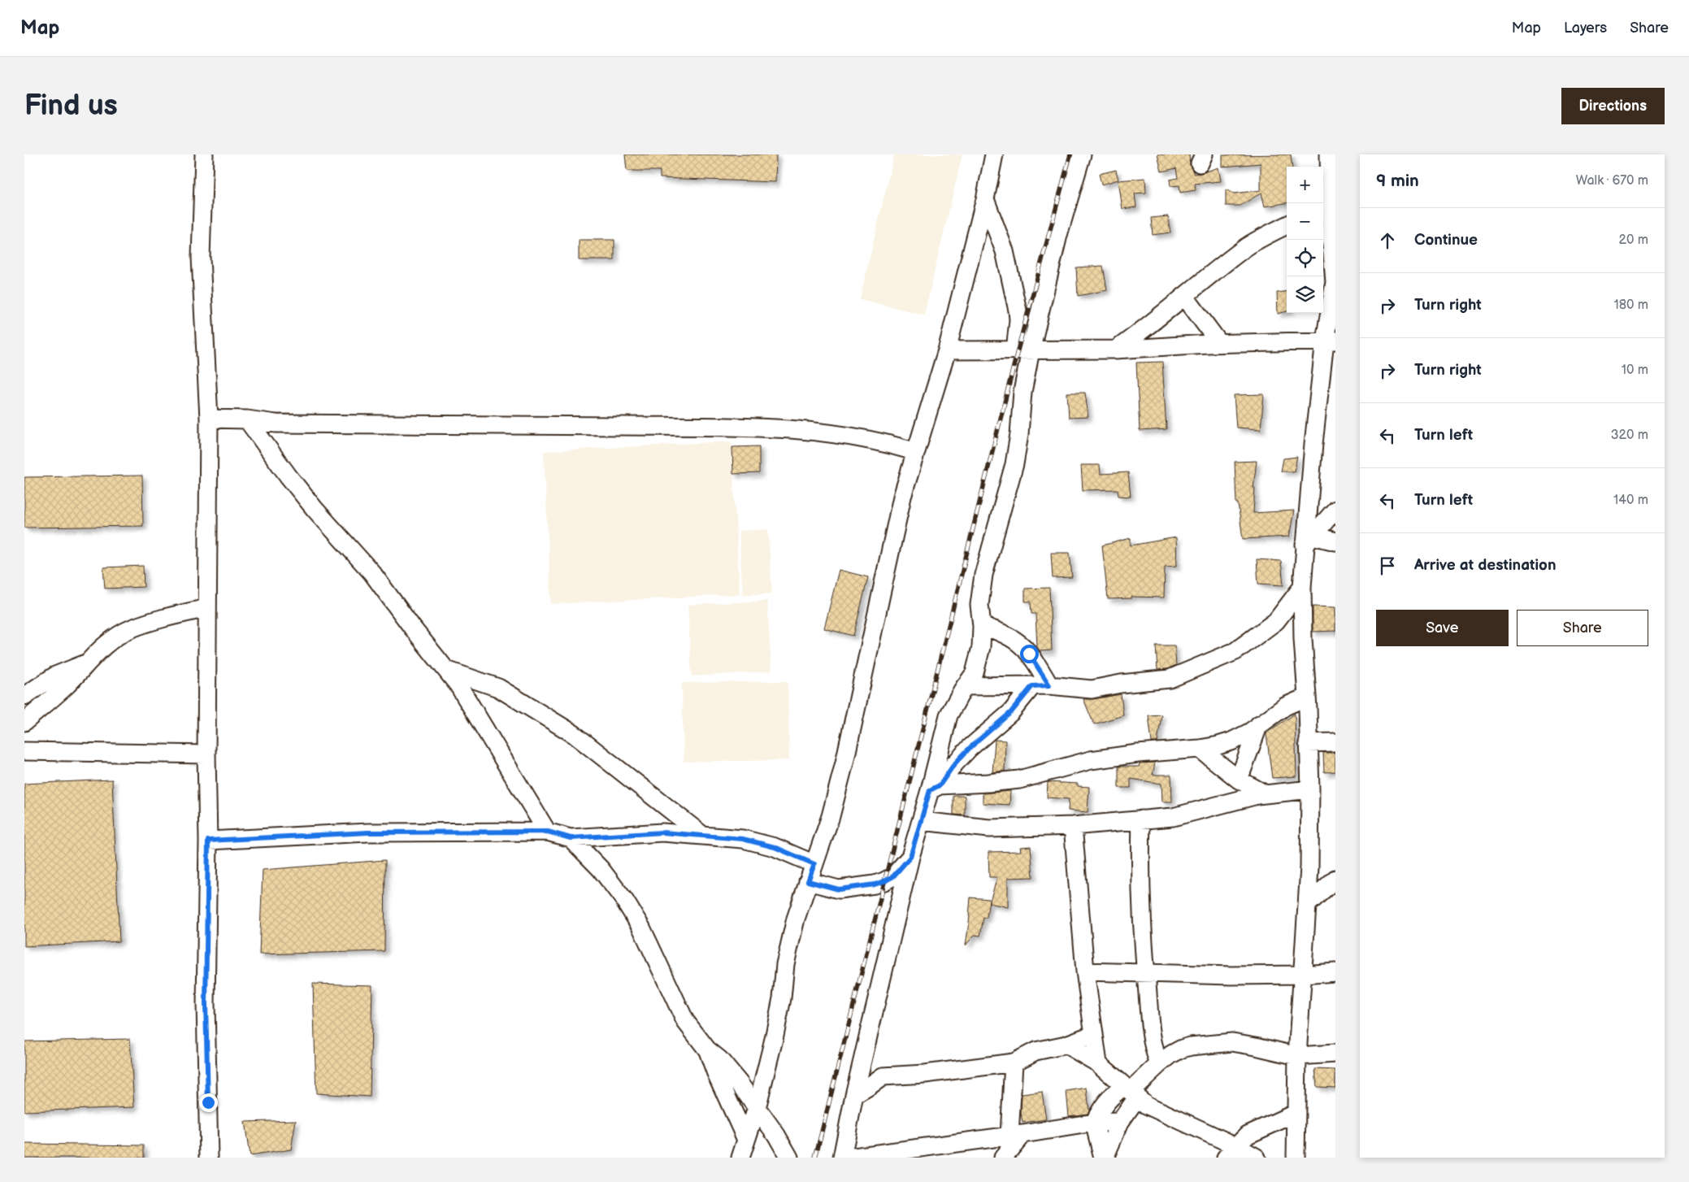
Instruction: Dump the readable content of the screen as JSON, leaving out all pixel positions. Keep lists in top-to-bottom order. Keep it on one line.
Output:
{"page":{"header":"Map","nav":["Map","Layers","Share"],"buttons":["Directions",["Save","Share"]],"title":"Find us","heading":["9 min","Walk · 670 m"],"map_buttons":["+","−"],"list":[["Continue","20 m"],["Turn right","180 m"],["Turn right","10 m"],["Turn left","320 m"],["Turn left","140 m"],"Arrive at destination"]}}
